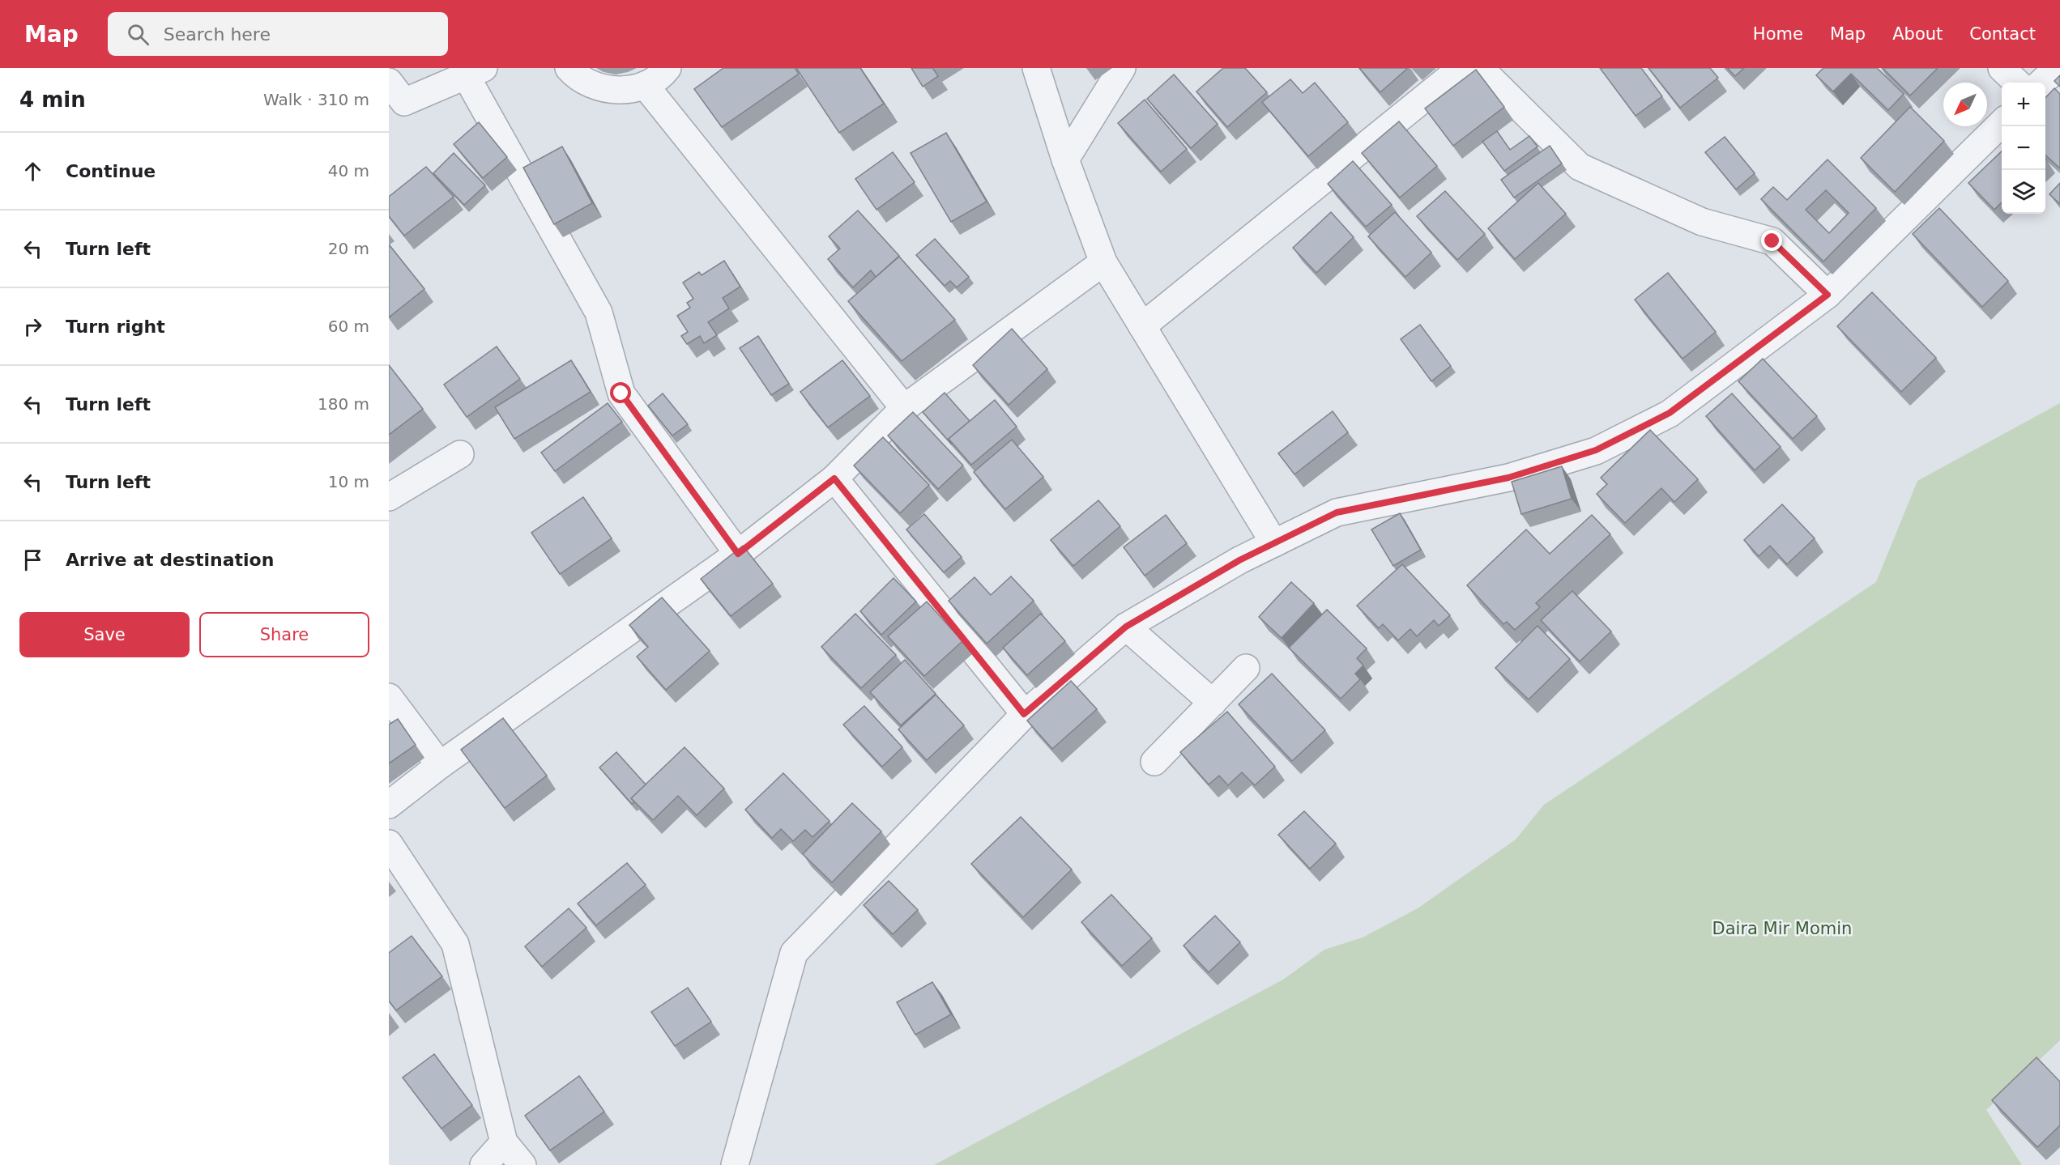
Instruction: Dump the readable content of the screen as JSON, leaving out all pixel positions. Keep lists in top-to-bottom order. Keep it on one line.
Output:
{"parks":["Daira Mir Momin"],"north":"bottom left","page":{"header":"Map","search":"Search here","nav":["Home","Map","About","Contact"],"heading":["4 min","Walk · 310 m"],"map_buttons":["+","−"],"list":[["Continue","40 m"],["Turn left","20 m"],["Turn right","60 m"],["Turn left","180 m"],["Turn left","10 m"],"Arrive at destination"],"buttons":["Save","Share"]}}
